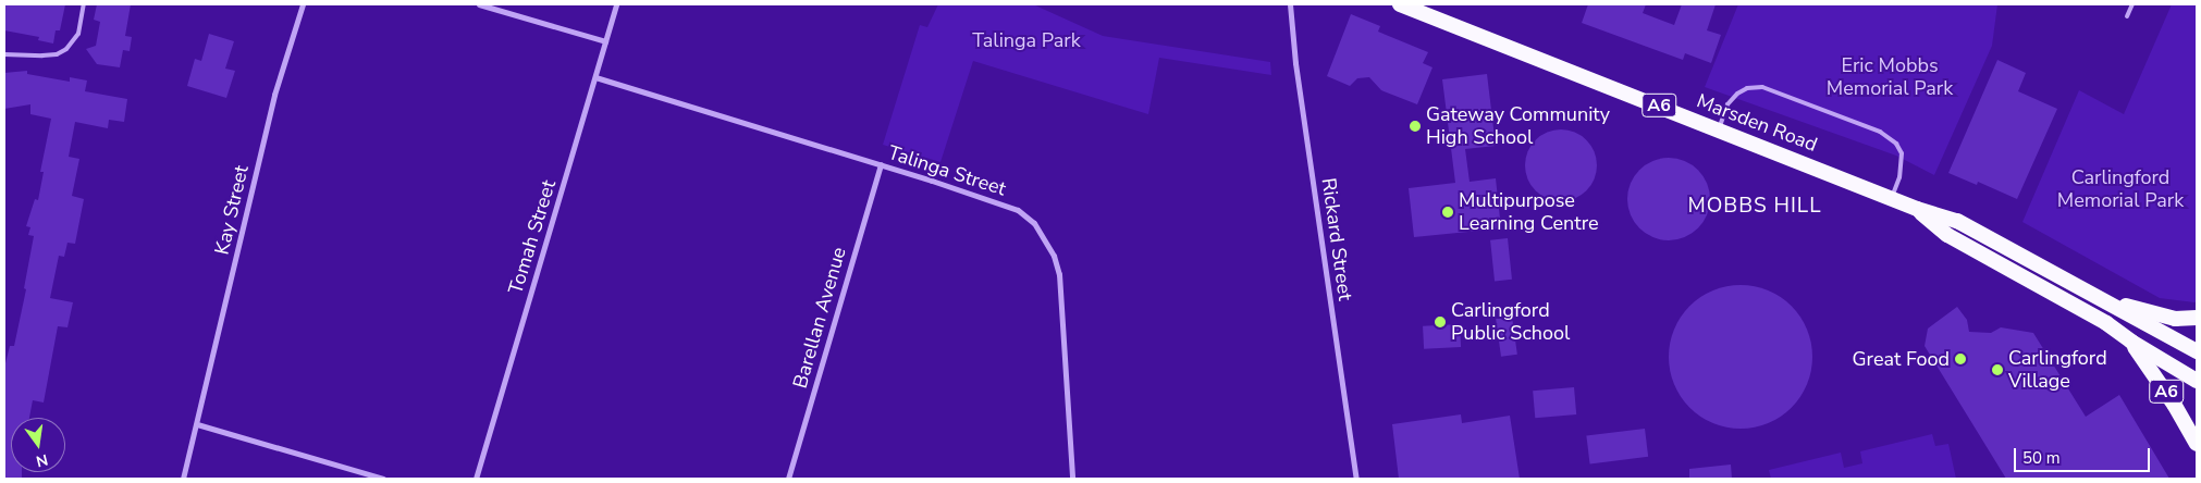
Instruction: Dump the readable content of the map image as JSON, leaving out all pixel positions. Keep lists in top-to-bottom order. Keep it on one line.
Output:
{"streets":{"highway":["A6","Marsden Road"],"street":["Talinga Street","Kay Street","Tomah Street","Rickard Street","Barellan Avenue"]},"crossings":[["A6","Marsden Road"],["Talinga Street","Tomah Street"],["Talinga Street","Barellan Avenue"]],"districts":["MOBBS HILL"],"parks":["Talinga Park","Eric Mobbs Memorial Park","Carlingford Memorial Park"],"places":["Gateway Community High School","Multipurpose Learning Centre","Carlingford Public School","Great Food","Carlingford Village"],"scale_bar":"50 m","north":"bottom"}
